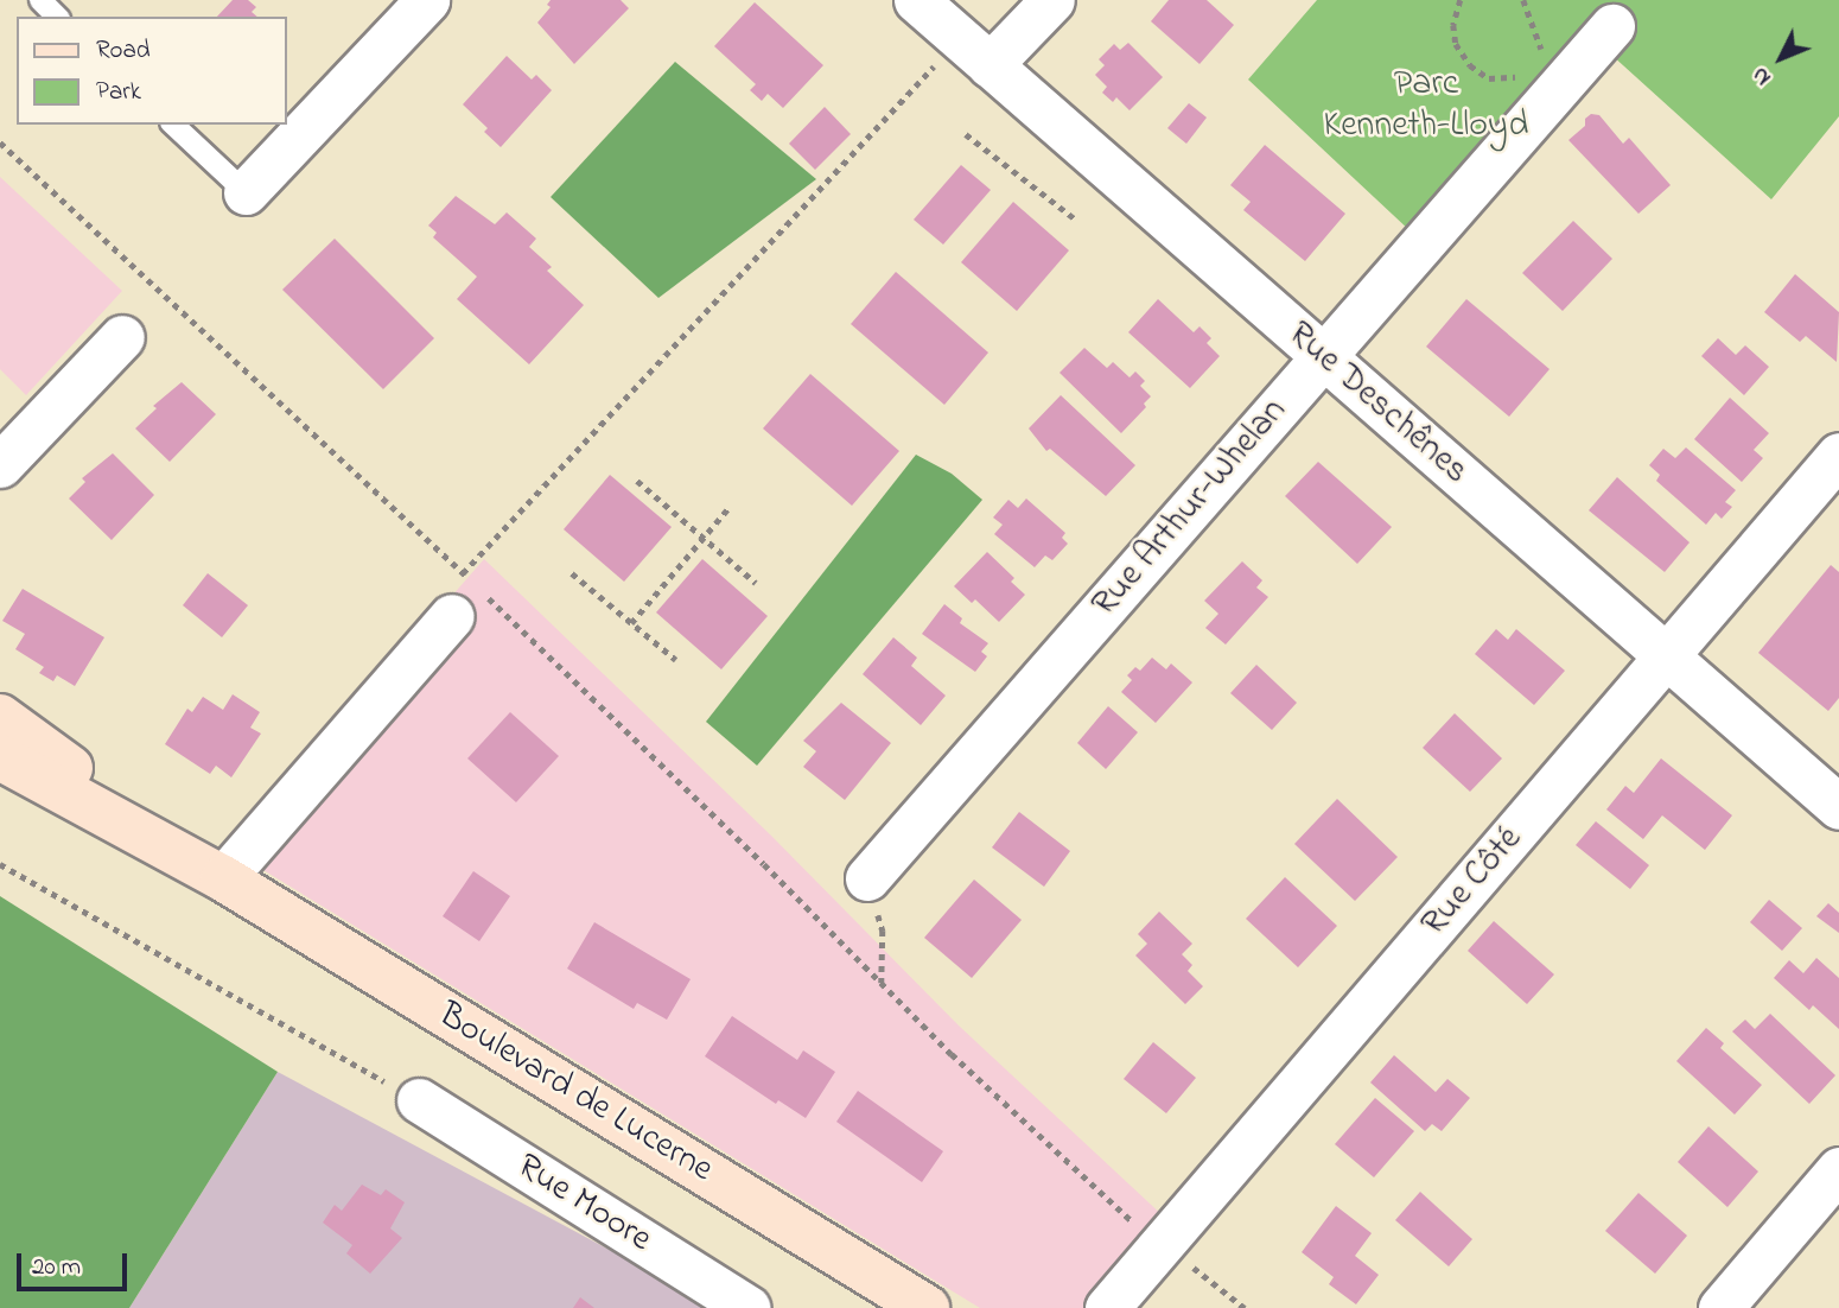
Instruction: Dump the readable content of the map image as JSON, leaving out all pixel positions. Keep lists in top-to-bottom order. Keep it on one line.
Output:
{"streets":{"main road":["Boulevard de Lucerne"],"street":["Rue Deschênes","Rue Arthur-Whelan","Rue Côté","Rue Moore"]},"crossings":[["Rue Deschênes","Rue Arthur-Whelan"],["Rue Deschênes","Rue Côté"]],"parks":["Parc Kenneth-Lloyd"],"legend":["Road","Park"],"scale_bar":"20 m","north":"bottom left"}
